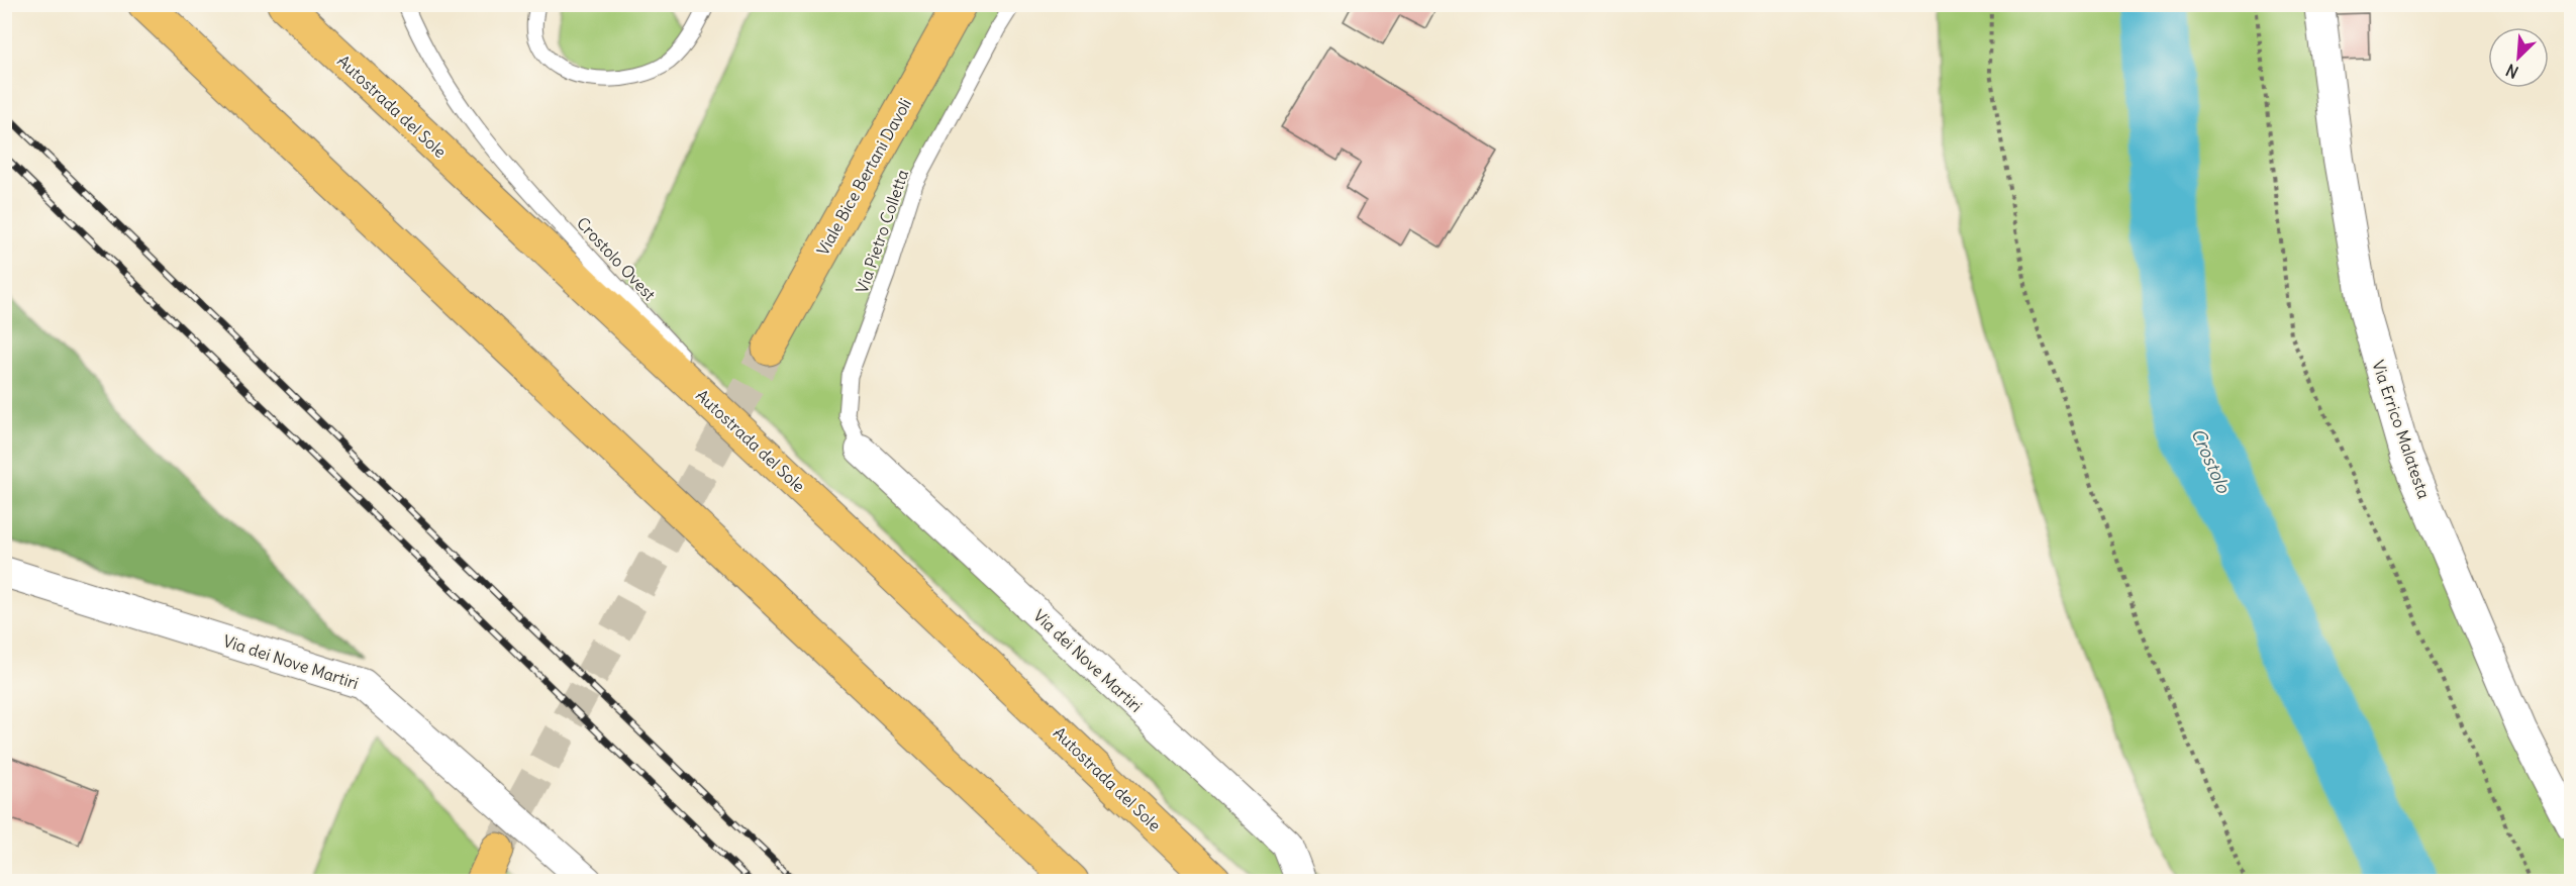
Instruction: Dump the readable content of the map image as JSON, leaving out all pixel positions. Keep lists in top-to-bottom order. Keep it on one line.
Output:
{"streets":{"highway":["Autostrada del Sole","Viale Bice Bertani Davoli"],"street":["Via Errico Malatesta","Via dei Nove Martiri"],"lane":["Via Pietro Colletta","Crostolo Ovest"]},"crossings":[["Autostrada del Sole","Crostolo Ovest"],["Via Pietro Colletta","Via dei Nove Martiri"]],"water":["Crostolo"],"north":"bottom left"}
